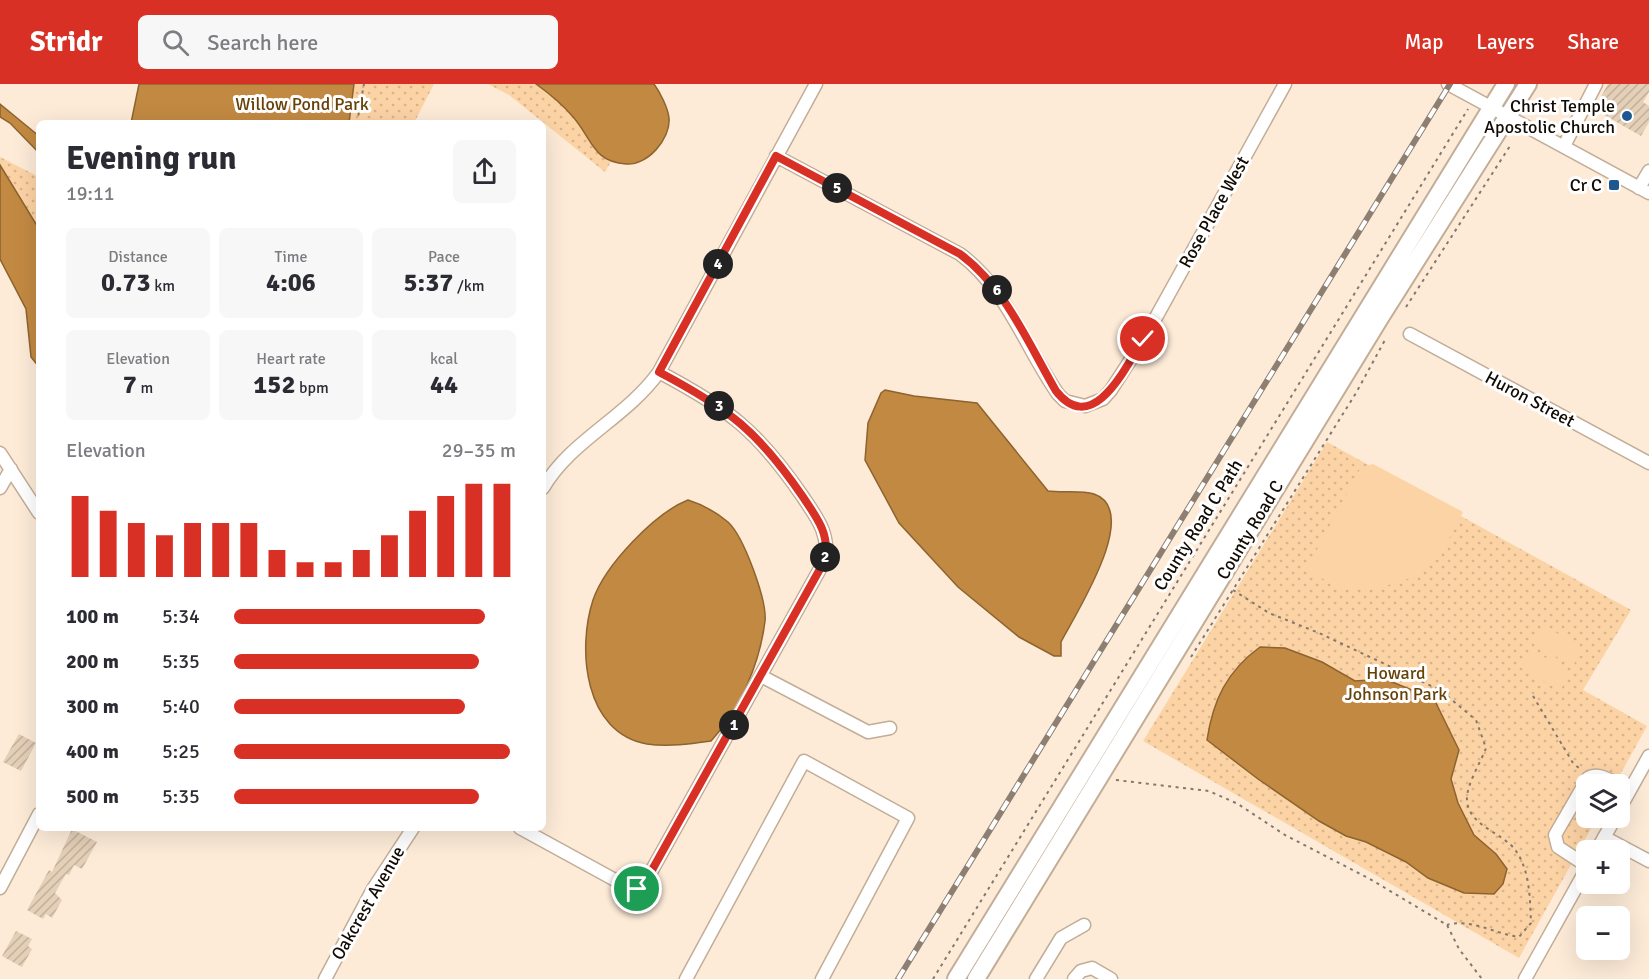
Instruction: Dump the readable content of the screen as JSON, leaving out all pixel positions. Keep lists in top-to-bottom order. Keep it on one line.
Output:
{"streets":{"main road":["County Road C"],"street":["Rose Place West","Huron Street","Oakcrest Avenue"],"path":["County Road C Path"]},"parks":["Willow Pond Park","Howard Johnson Park"],"places":{"other":["Christ Temple Apostolic Church"],"transit":["Cr C"]},"page":{"header":"Stridr","search":"Search here","nav":["Map","Layers","Share"],"heading":["Evening run","19:11"],"pins":["5","4","6","3","2","1"],"stats":[["Distance","0.73 km"],["Time","4:06"],["Pace","5:37 /km"],["Elevation","7 m"],["Heart rate","152 bpm"],["kcal","44"]],"chart":["Elevation","29–35 m"],"list":[{"name":"100 m","note":"5:34"},{"name":"200 m","note":"5:35"},{"name":"300 m","note":"5:40"},{"name":"400 m","note":"5:25"},{"name":"500 m","note":"5:35"}],"map_buttons":["+","−"]}}
